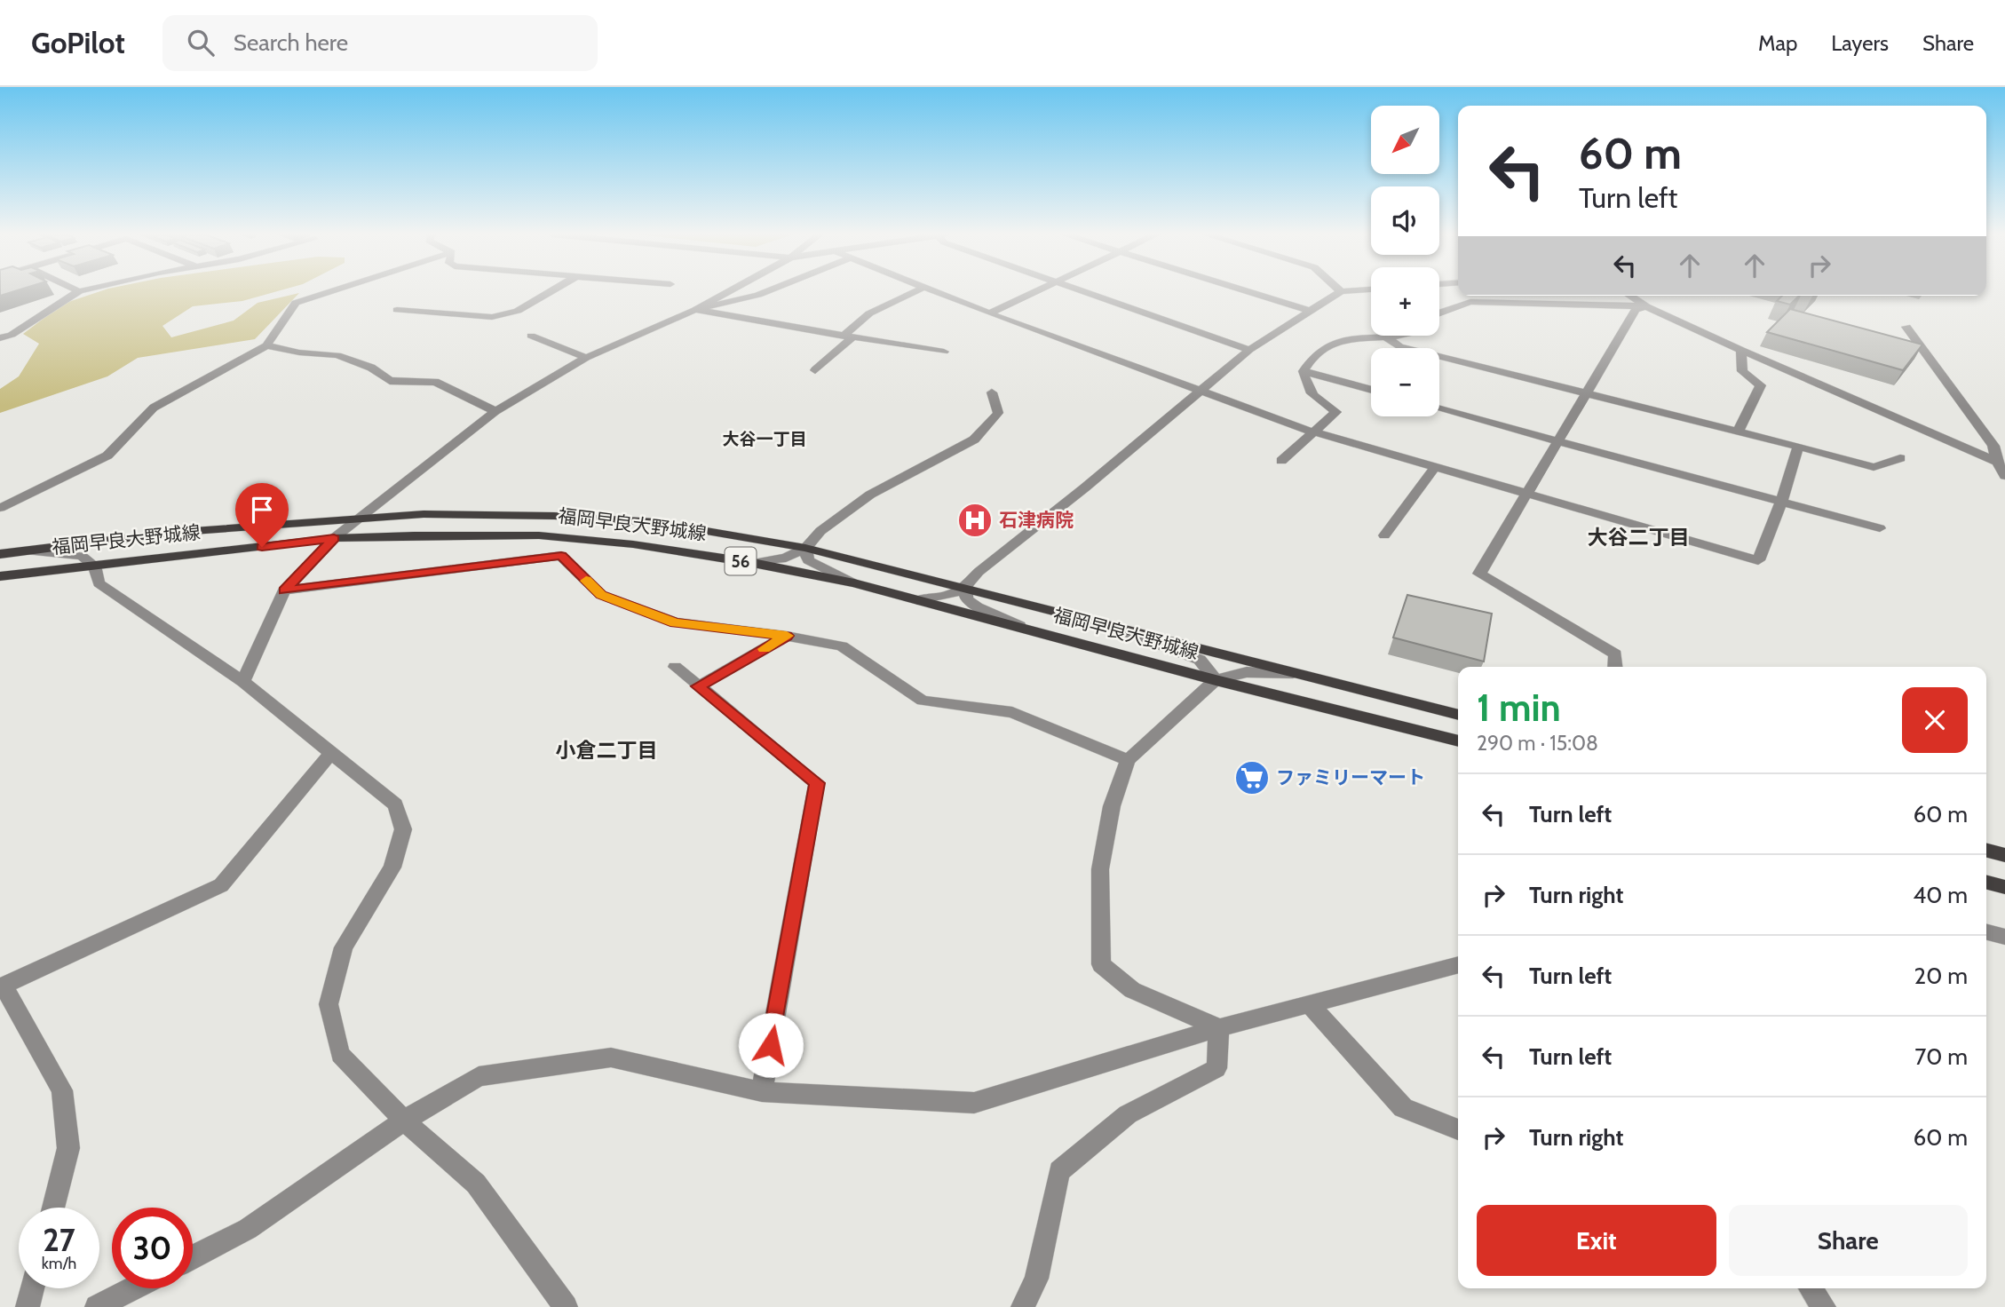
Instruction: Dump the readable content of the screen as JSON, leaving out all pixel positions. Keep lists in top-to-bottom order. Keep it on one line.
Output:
{"streets":{"main road":["福岡早良大野城線","56"]},"districts":["大谷一丁目","大谷二丁目","小倉二丁目"],"places":{"hospital":["石津病院"],"supermarket":["ファミリーマート"]},"north":"bottom left","page":{"header":"GoPilot","search":"Search here","nav":["Map","Layers","Share"],"map_buttons":["+","−"],"turn":["60 m","Turn left"],"heading":["1 min","290 m · 15:08"],"list":[{"name":"Turn left","value":"60 m"},{"name":"Turn right","value":"40 m"},{"name":"Turn left","value":"20 m"},{"name":"Turn left","value":"70 m"},{"name":"Turn right","value":"60 m"}],"buttons":["Exit","Share"],"speed":"27 km/h","limit":"30"}}
